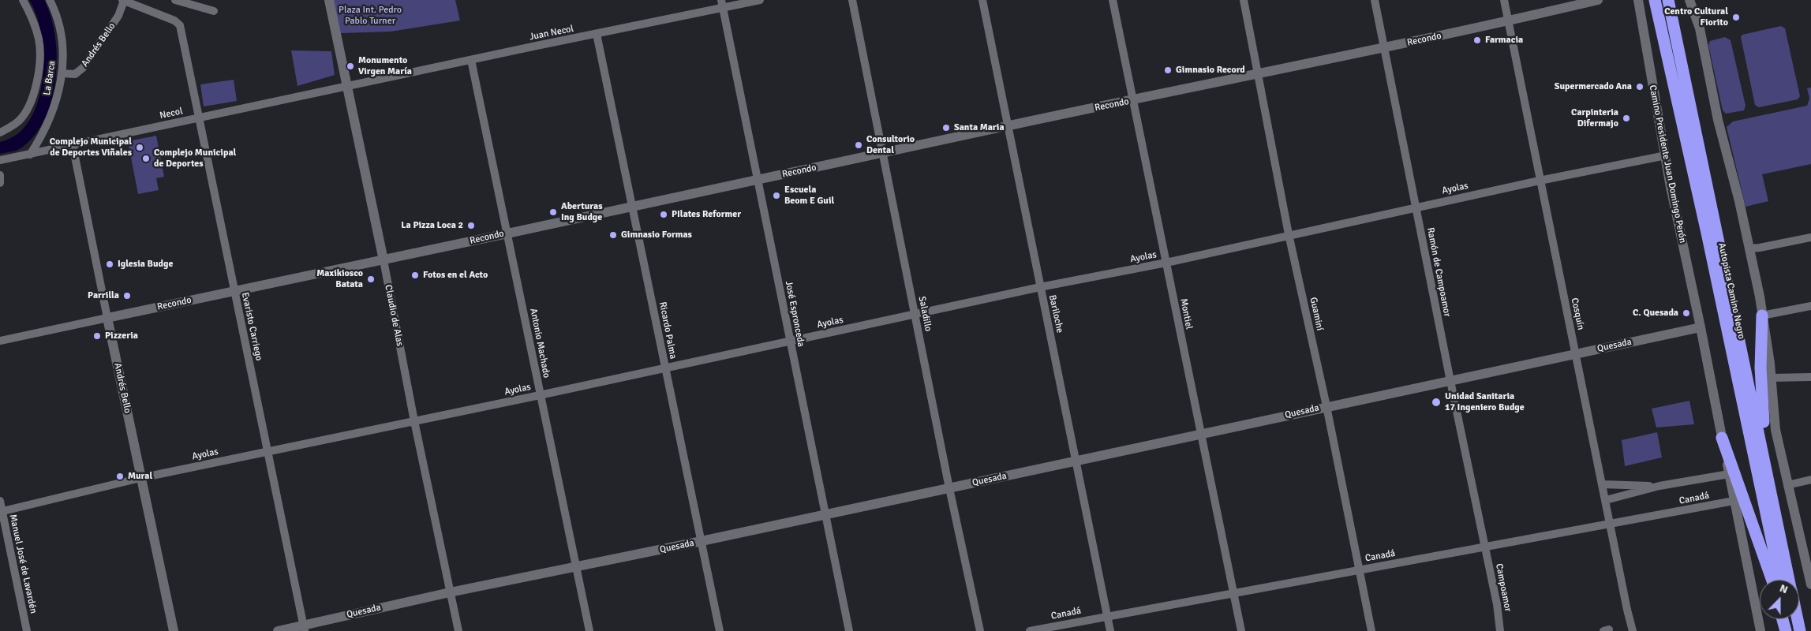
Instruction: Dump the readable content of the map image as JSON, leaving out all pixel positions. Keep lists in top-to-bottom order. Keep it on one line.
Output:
{"streets":{"highway":["Autopista Camino Negro"],"street":["Juan Necol","Recondo","Andrés Bello","La Barca","Necol","Camino Presidente Juan Domingo Perón","Ayolas","Ramón de Campoamor","José Espronceda","Saladillo","Bariloche","Montiel","Guaminí","Cosquín","Claudio de Alas","Evaristo Carriego","Ricardo Palma","Antonio Machado","Quesada","Canadá","Manuel José de Lavardén","Campoamor"]},"crossings":[["Juan Necol","Necol"],["Juan Necol","José Espronceda"],["Juan Necol","Claudio de Alas"],["Juan Necol","Ricardo Palma"],["Juan Necol","Antonio Machado"],["Recondo","Andrés Bello"],["Recondo","Ramón de Campoamor"],["Recondo","José Espronceda"],["Recondo","Saladillo"],["Recondo","Bariloche"],["Recondo","Montiel"],["Recondo","Guaminí"],["Recondo","Cosquín"],["Recondo","Claudio de Alas"],["Recondo","Evaristo Carriego"],["Recondo","Ricardo Palma"],["Recondo","Antonio Machado"],["Andrés Bello","La Barca"],["Andrés Bello","Necol"],["Andrés Bello","Ayolas"],["Andrés Bello","Evaristo Carriego"],["La Barca","Necol"],["Necol","Claudio de Alas"],["Necol","Evaristo Carriego"],["Camino Presidente Juan Domingo Perón","Ayolas"],["Camino Presidente Juan Domingo Perón","Quesada"],["Camino Presidente Juan Domingo Perón","Canadá"],["Ayolas","Ramón de Campoamor"],["Ayolas","José Espronceda"],["Ayolas","Saladillo"],["Ayolas","Bariloche"],["Ayolas","Montiel"],["Ayolas","Guaminí"],["Ayolas","Cosquín"],["Ayolas","Claudio de Alas"],["Ayolas","Evaristo Carriego"],["Ayolas","Ricardo Palma"],["Ayolas","Antonio Machado"],["Ayolas","Manuel José de Lavardén"],["Ramón de Campoamor","Quesada"],["Ramón de Campoamor","Canadá"],["Ramón de Campoamor","Campoamor"],["José Espronceda","Quesada"],["Saladillo","Quesada"],["Bariloche","Quesada"],["Bariloche","Canadá"],["Montiel","Quesada"],["Montiel","Canadá"],["Guaminí","Quesada"],["Guaminí","Canadá"],["Cosquín","Quesada"],["Cosquín","Canadá"],["Claudio de Alas","Quesada"],["Evaristo Carriego","Quesada"],["Ricardo Palma","Quesada"],["Antonio Machado","Quesada"],["Canadá","Campoamor"]],"parks":["Plaza Int. Pedro Pablo Turner"],"places":["Centro Cultural Fiorito","Farmacia","Monumento Virgen María","Gimnasio Record","Supermercado Ana","Carpinteria Difermajo","Santa Maria","Consultorio Dental","Complejo Municipal de Deportes Viñales","Complejo Municipal de Deportes","Escuela Beom E Guil","Aberturas Ing Budge","PIlates Reformer","La Pizza Loca 2","Gimnasio Formas","Iglesia Budge","Fotos en el Acto","Maxikiosco Batata","Parrilla","C. Quesada","Pizzeria","Unidad Sanitaria 17 Ingeniero Budge","Mural"],"north":"top"}
